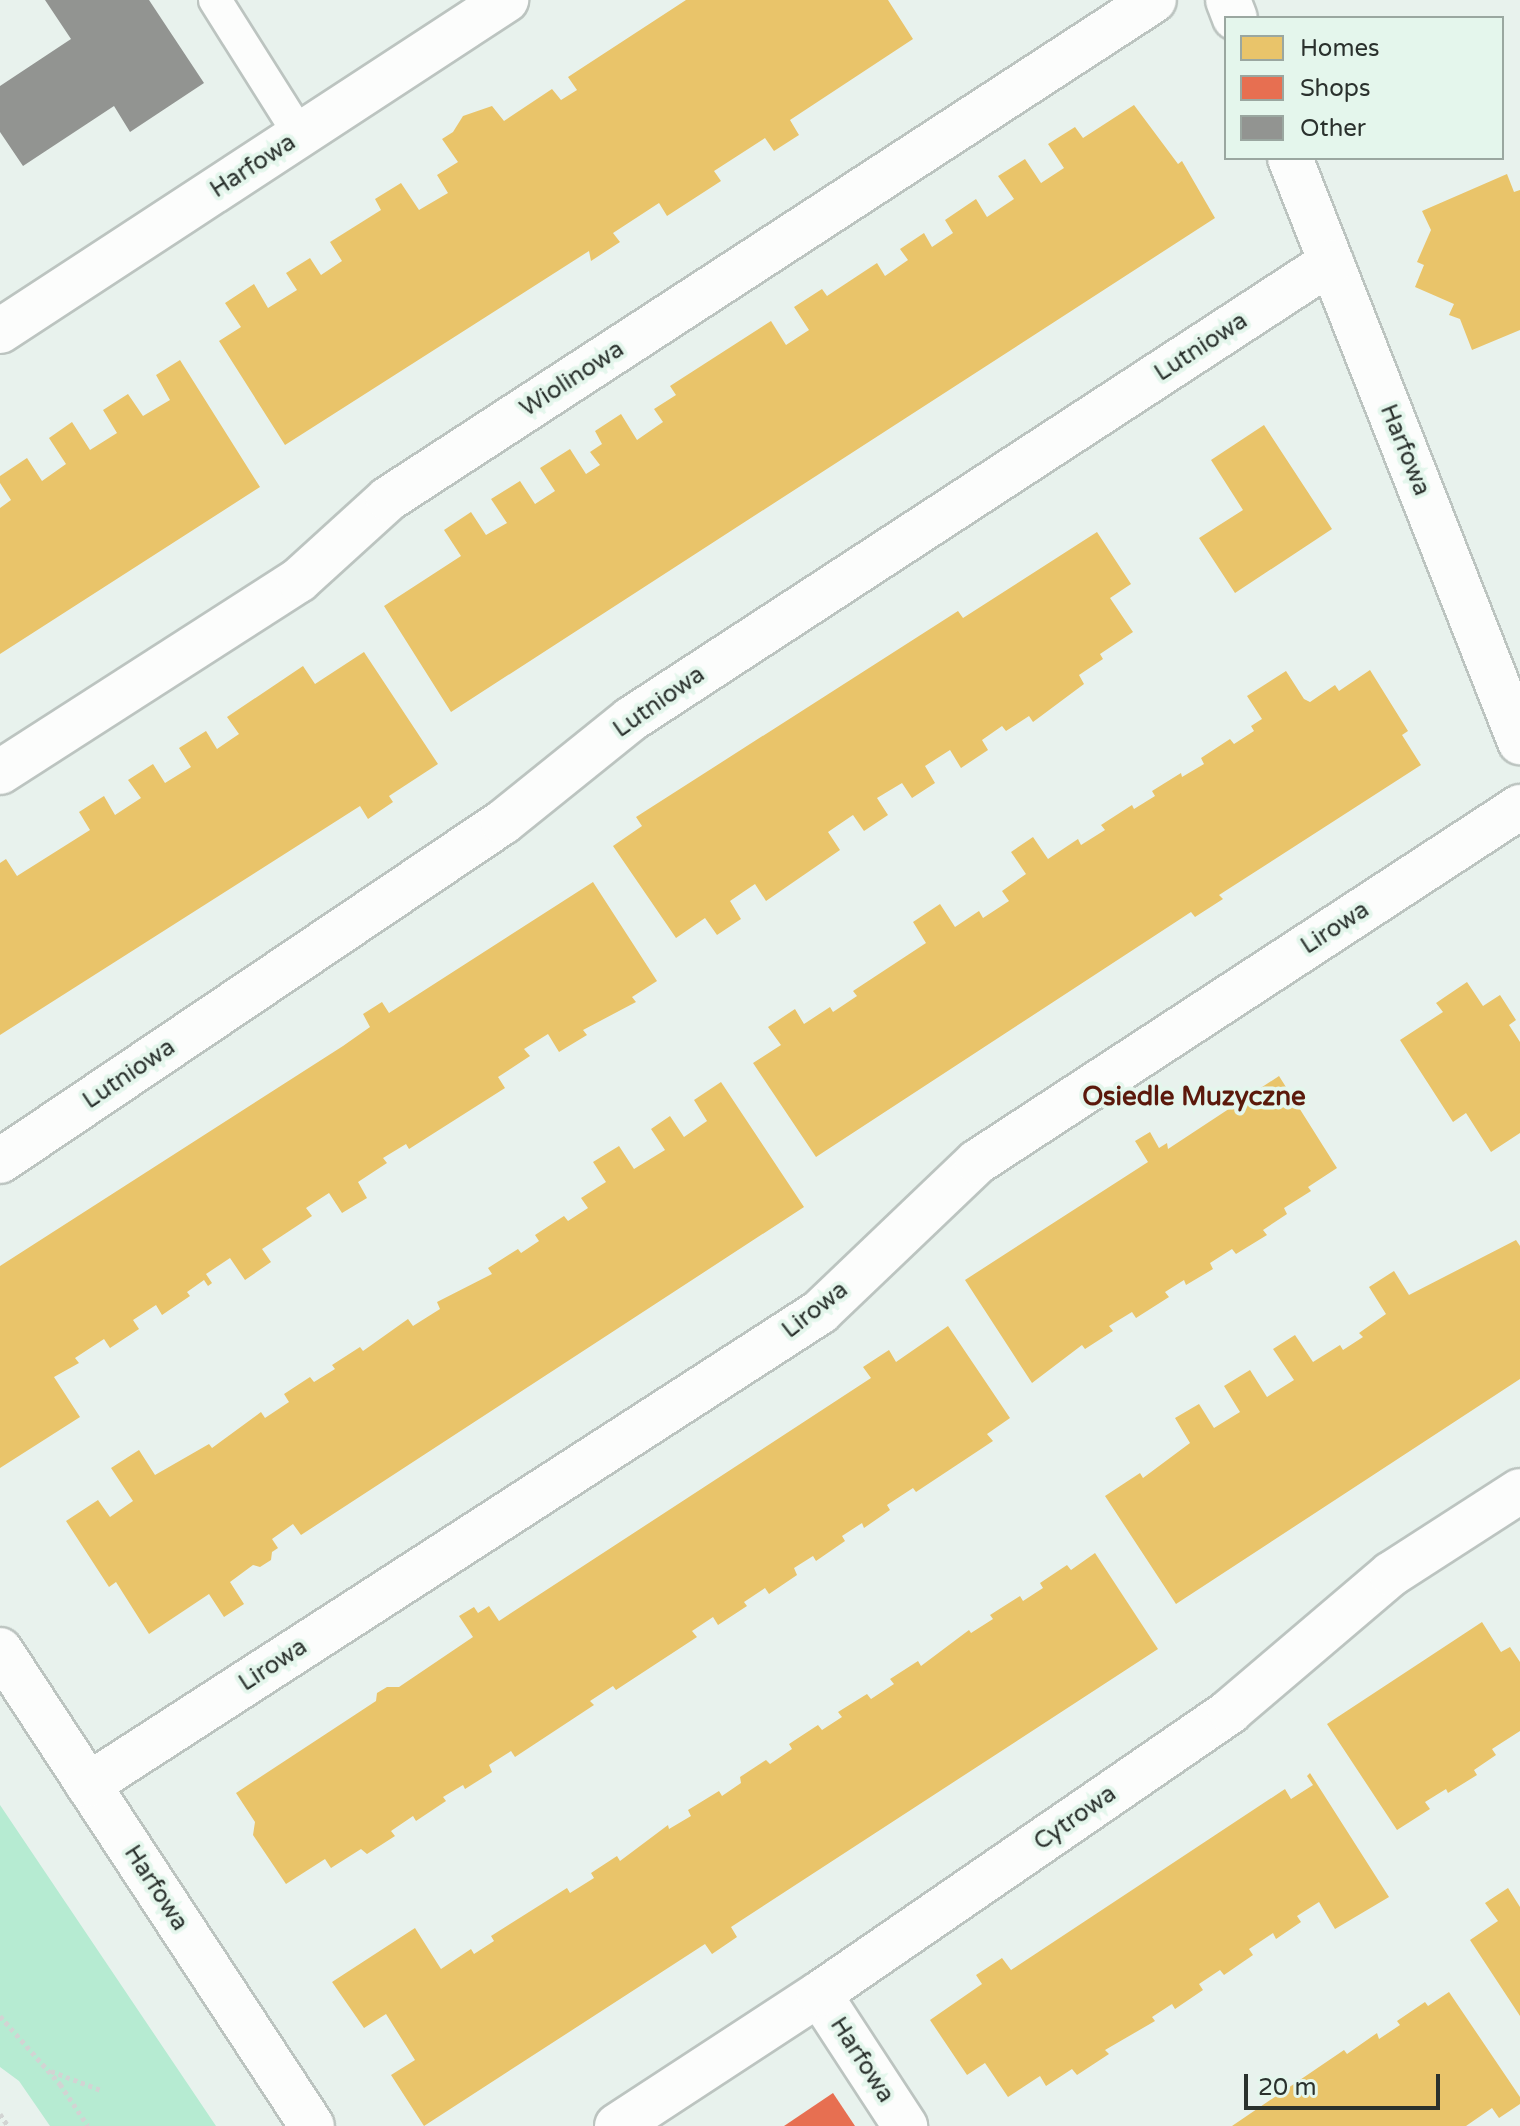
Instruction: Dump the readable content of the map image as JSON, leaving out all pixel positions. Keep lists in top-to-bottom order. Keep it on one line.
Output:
{"streets":{"street":["Harfowa","Lutniowa","Wiolinowa","Lirowa","Cytrowa"]},"crossings":[["Harfowa","Lutniowa"],["Harfowa","Lirowa"],["Harfowa","Cytrowa"]],"districts":["Osiedle Muzyczne"],"legend":["Homes","Shops","Other"],"scale_bar":"20 m"}
